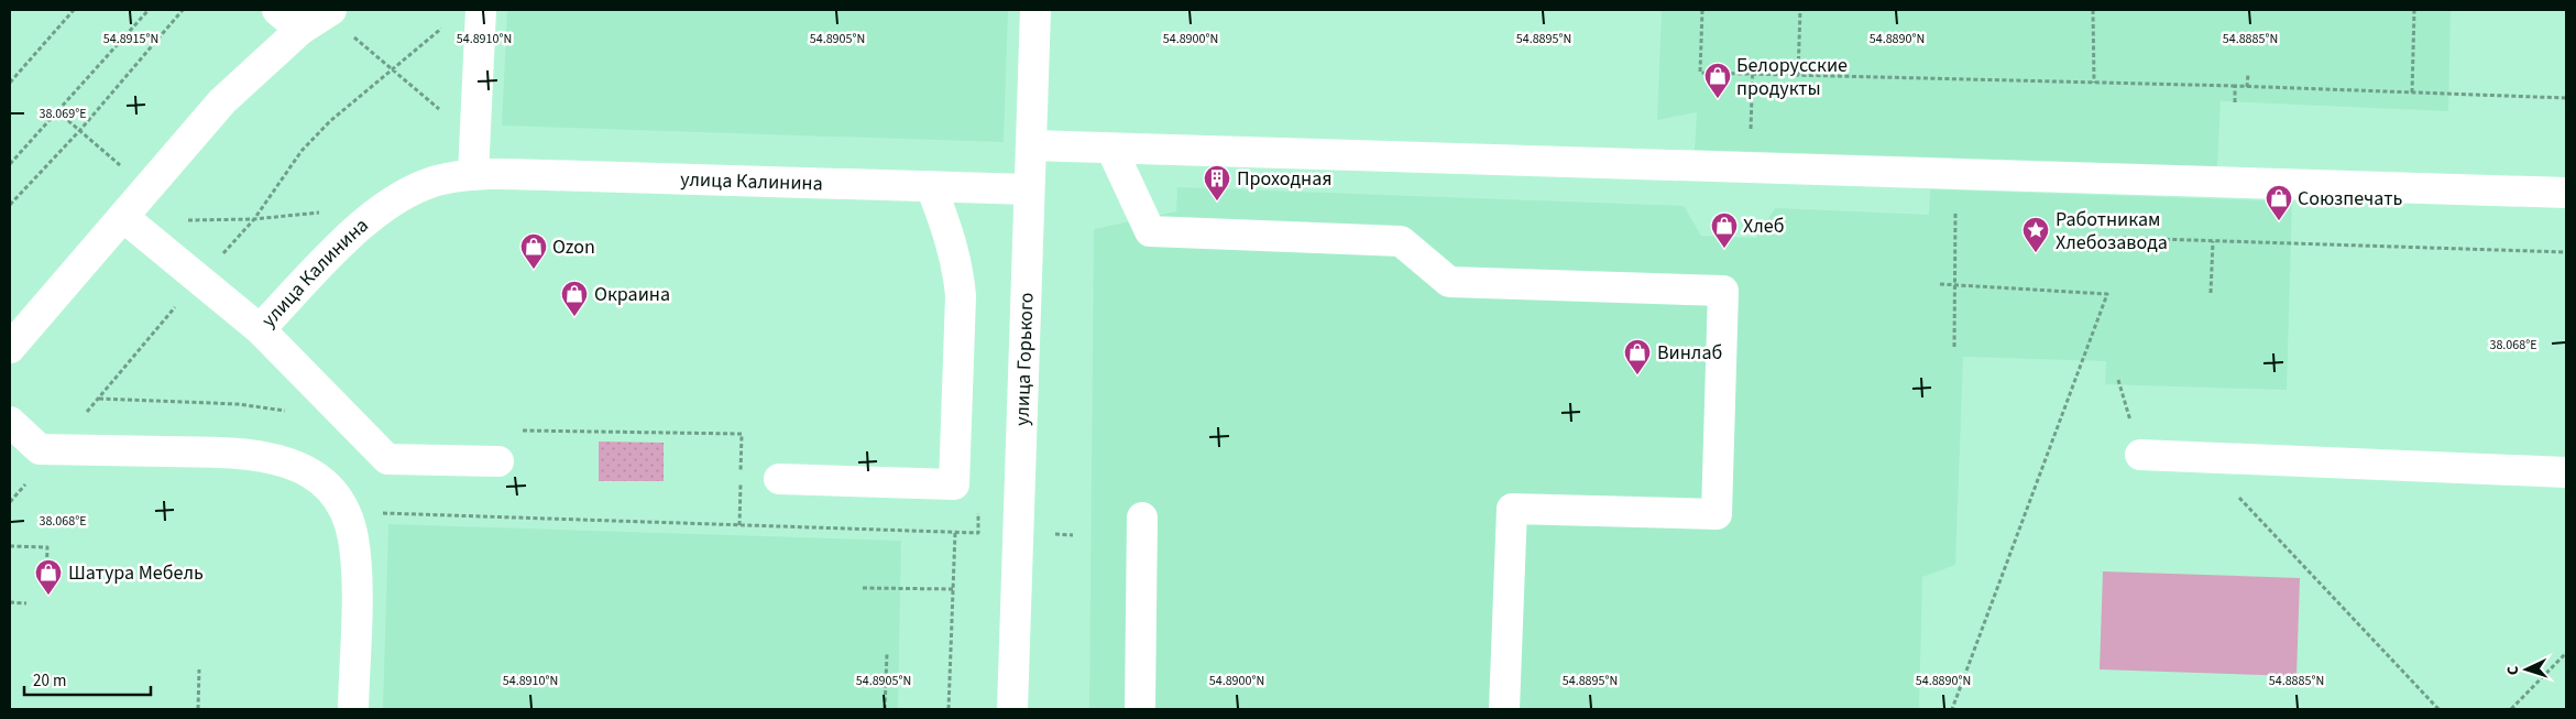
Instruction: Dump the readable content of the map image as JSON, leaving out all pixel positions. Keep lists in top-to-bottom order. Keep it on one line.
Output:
{"streets":{"street":["улица Калинина","улица Горького"]},"crossings":[["улица Калинина","улица Горького"]],"places":{"shop":["Белорусские продукты","Союзпечать","Хлеб","Ozon","Окраина","Винлаб","Шатура Мебель"],"building":["Проходная"],"place":["Работникам Хлебозавода"]},"scale_bar":"20 m","north":"left","coordinates":["54.8915°N","54.8910°N","54.8905°N","54.8900°N","54.8895°N","54.8890°N","54.8885°N","38.069°E","38.068°E"]}
